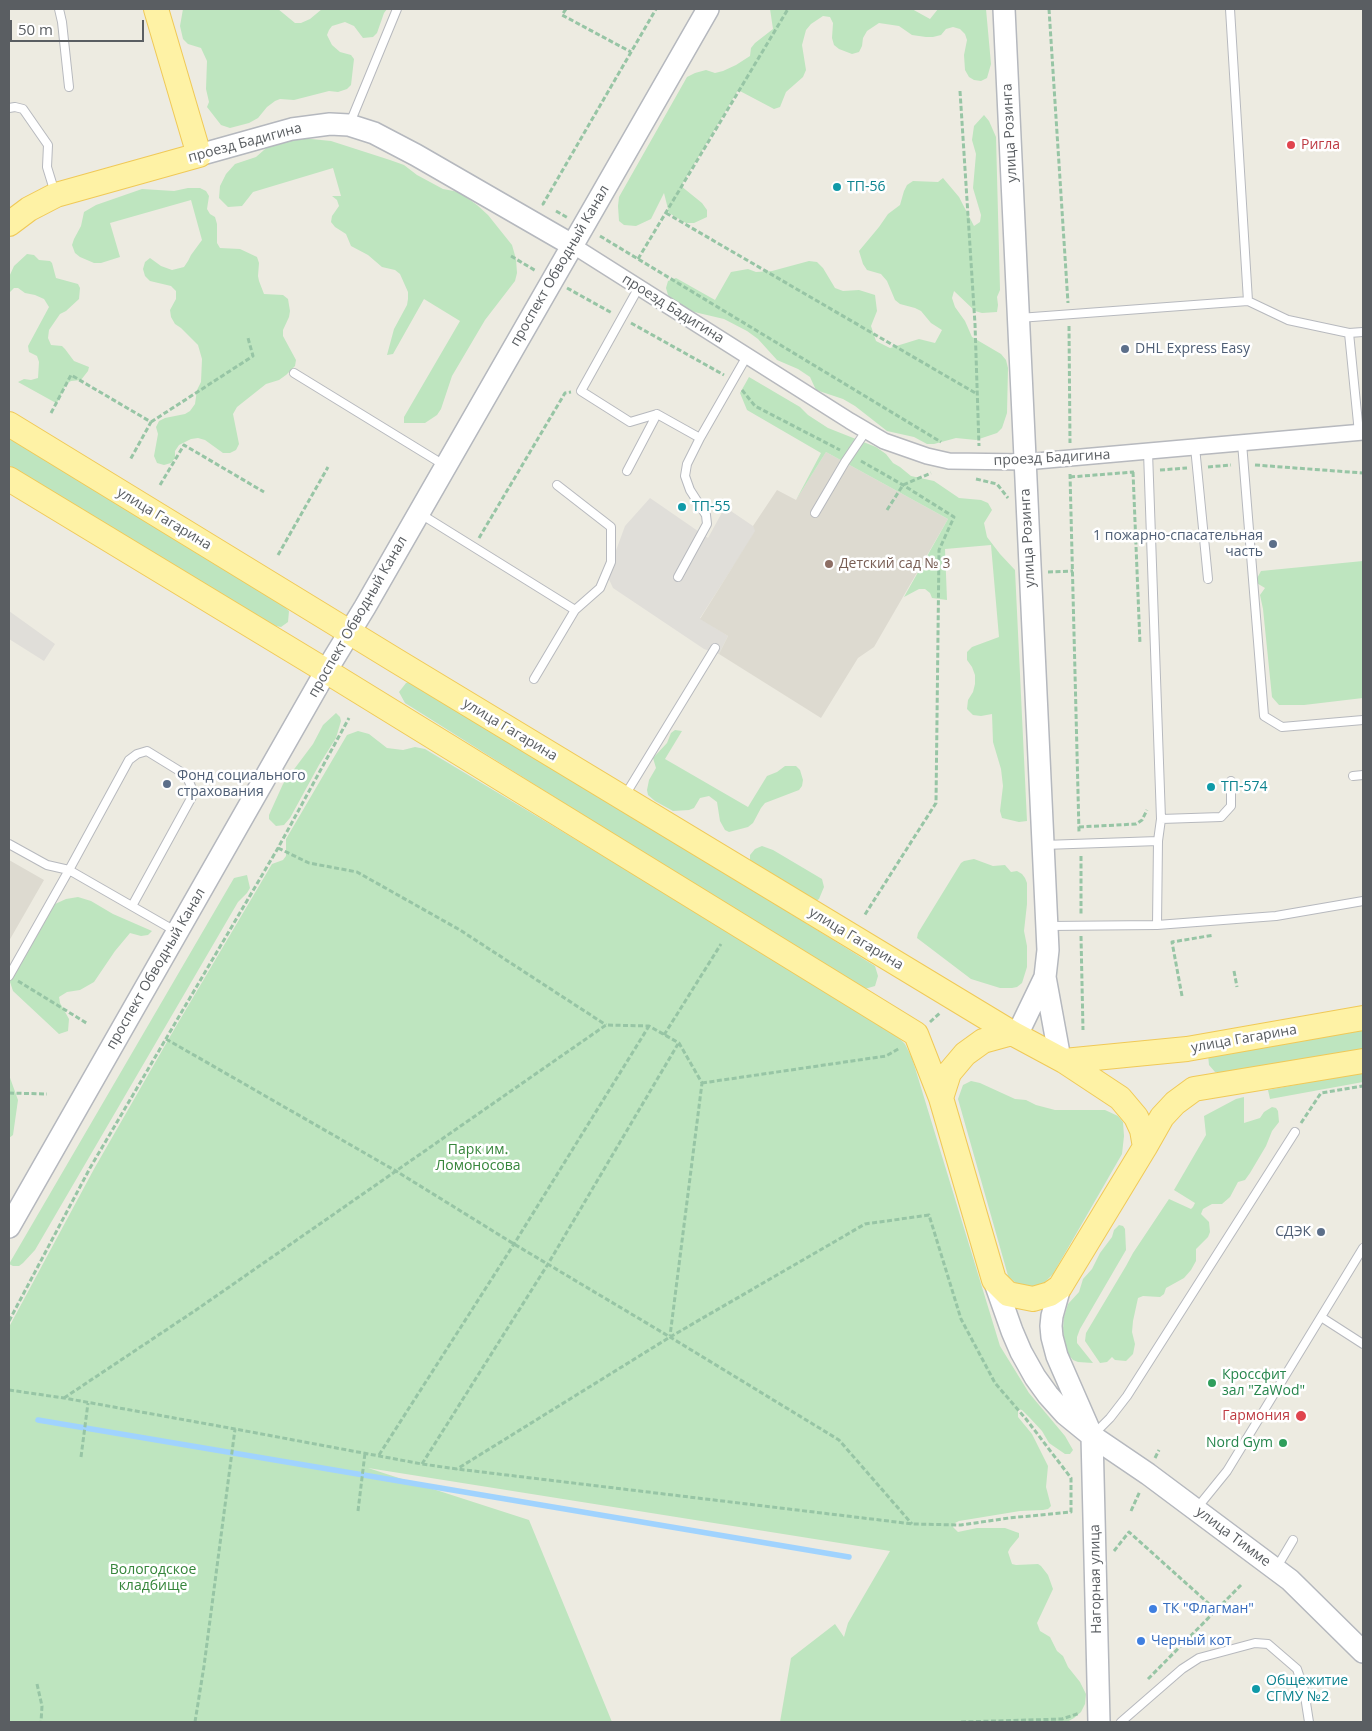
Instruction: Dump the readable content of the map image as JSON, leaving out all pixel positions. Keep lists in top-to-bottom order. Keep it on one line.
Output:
{"streets":{"main road":["улица Розинга","проезд Бадигина","проспект Обводный Канал","улица Гагарина","улица Тимме","Нагорная улица"]},"crossings":[["улица Розинга","проезд Бадигина"],["проезд Бадигина","проспект Обводный Канал"],["проспект Обводный Канал","улица Гагарина"],["улица Тимме","Нагорная улица"]],"parks":["Парк им. Ломоносова","Вологодское кладбище"],"places":["Ригла","ТП-56","DHL Express Easy","ТП-55","1 пожарно-спасательная часть","Детский сад № 3","Фонд социального страхования","ТП-574","СДЭК","Кроссфит зал \"ZaWod\"","Гармония","Nord Gym","ТК \"Флагман\"","Черный кот","Общежитие СГМУ №2"],"scale_bar":"50 m"}
